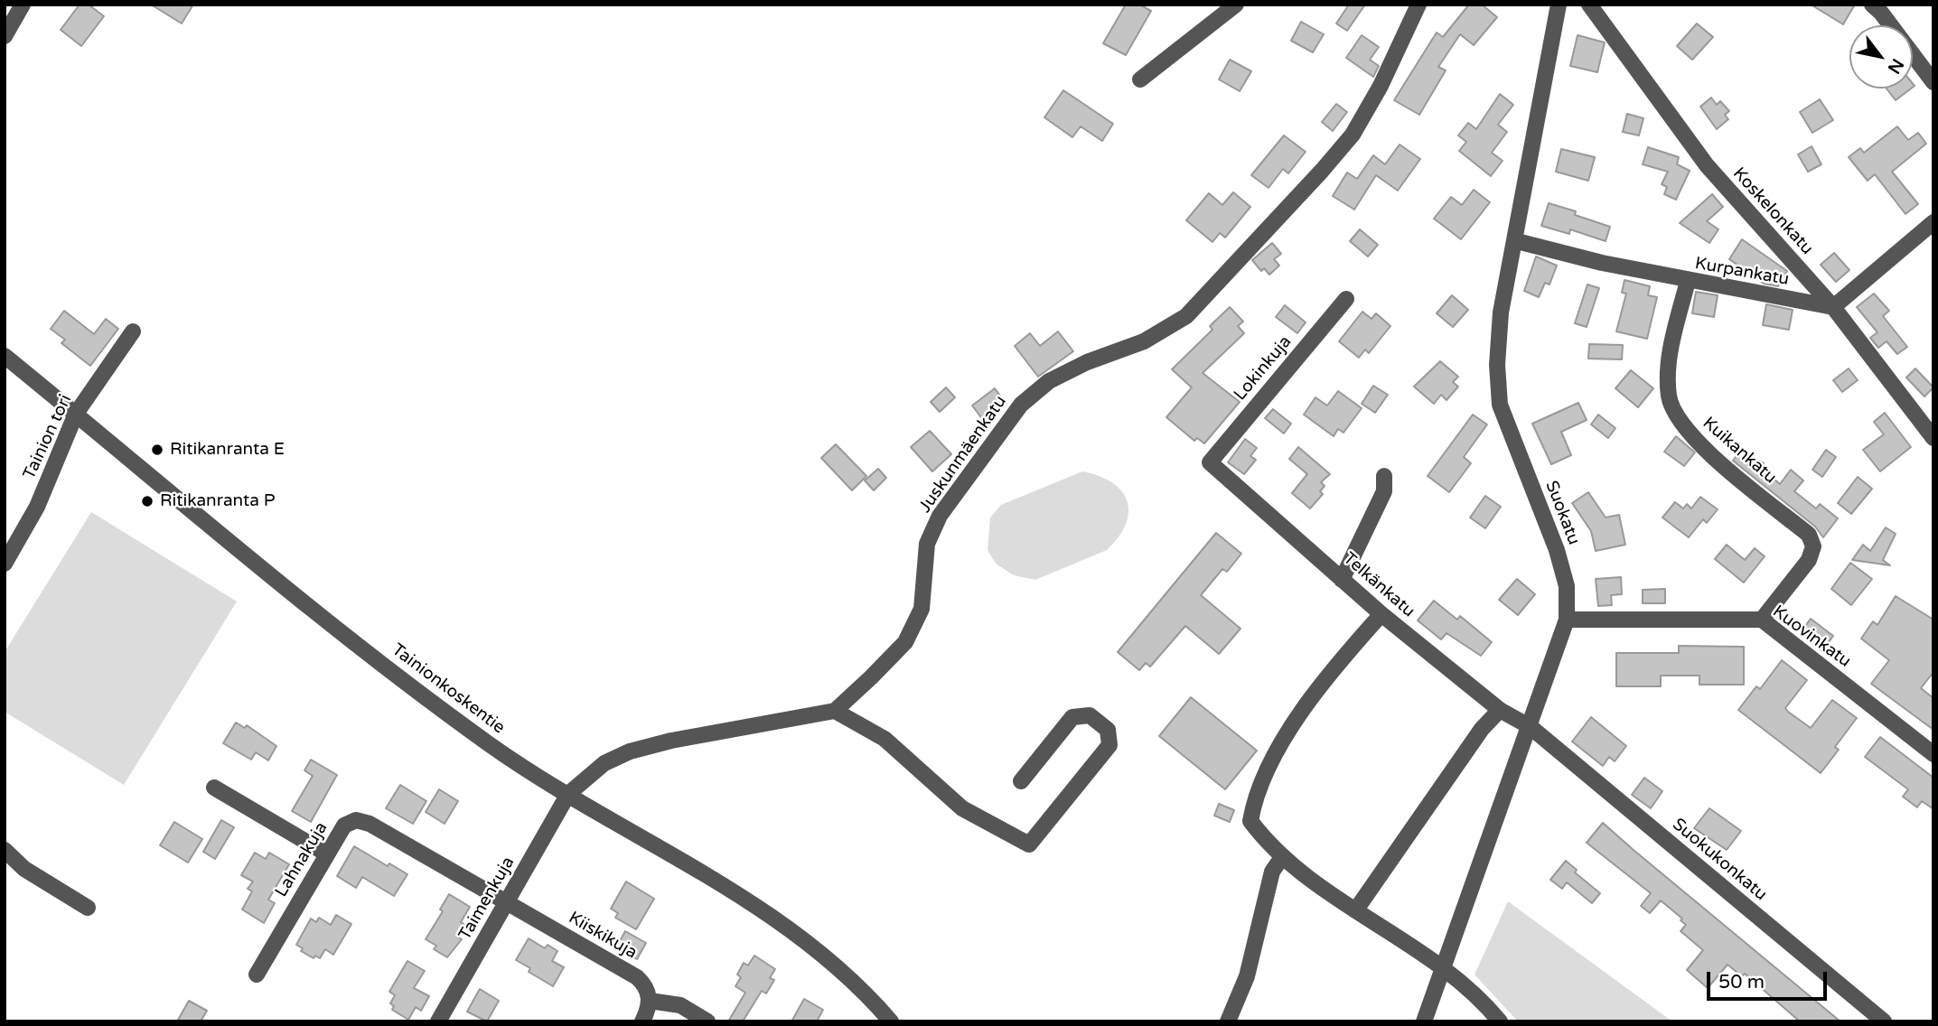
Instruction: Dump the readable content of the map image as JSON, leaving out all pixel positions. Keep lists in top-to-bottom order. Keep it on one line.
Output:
{"streets":{"street":["Koskelonkatu","Kurpankatu","Lokinkuja","Tainion tori","Kuikankatu","Juskunmäenkatu","Suokatu","Telkänkatu","Kuovinkatu","Tainionkoskentie","Lahnakuja","Suokukonkatu","Taimenkuja","Kiiskikuja"]},"crossings":[["Koskelonkatu","Kurpankatu"],["Kurpankatu","Kuikankatu"],["Kurpankatu","Suokatu"],["Lokinkuja","Telkänkatu"],["Tainion tori","Tainionkoskentie"],["Kuikankatu","Kuovinkatu"],["Suokatu","Telkänkatu"],["Suokatu","Kuovinkatu"],["Suokatu","Suokukonkatu"],["Telkänkatu","Suokukonkatu"],["Tainionkoskentie","Taimenkuja"],["Lahnakuja","Taimenkuja"],["Lahnakuja","Kiiskikuja"],["Taimenkuja","Kiiskikuja"]],"places":["Ritikanranta E","Ritikanranta P"],"scale_bar":"50 m","north":"bottom right"}
